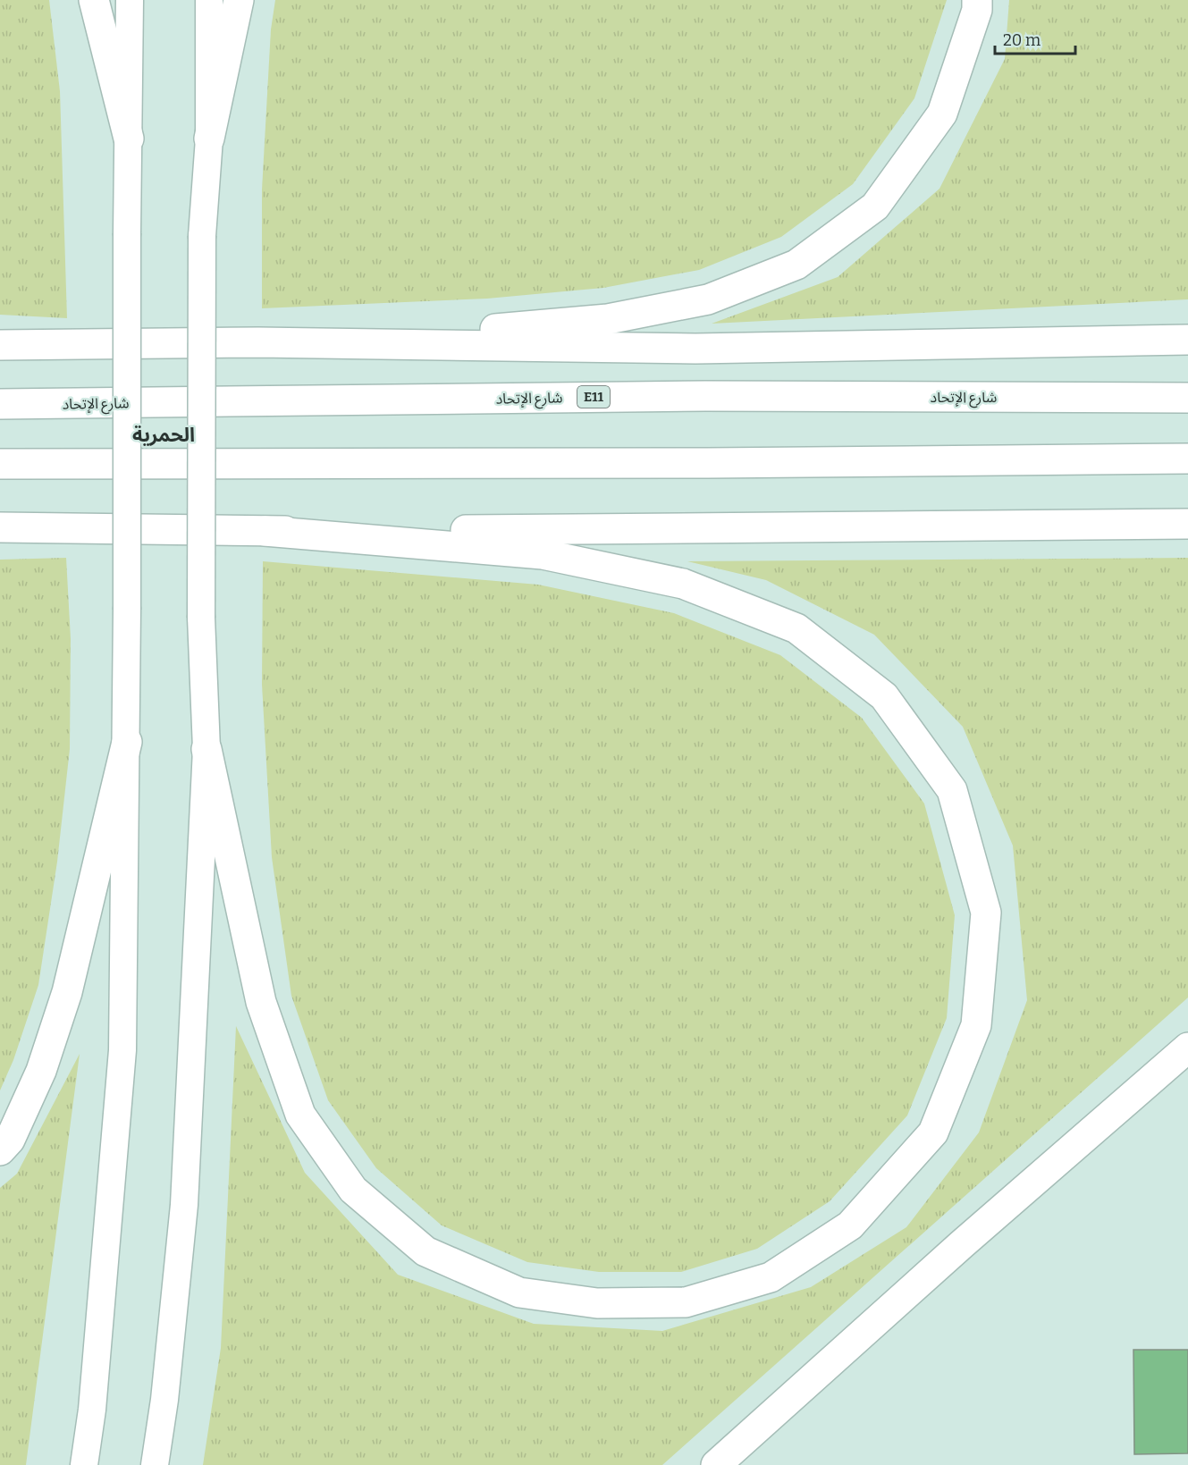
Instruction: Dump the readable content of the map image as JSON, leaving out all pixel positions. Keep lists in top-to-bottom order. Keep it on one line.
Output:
{"streets":{"main road":["E11","شارع الإتحاد"]},"districts":["الحمرية"],"scale_bar":"20 m"}
